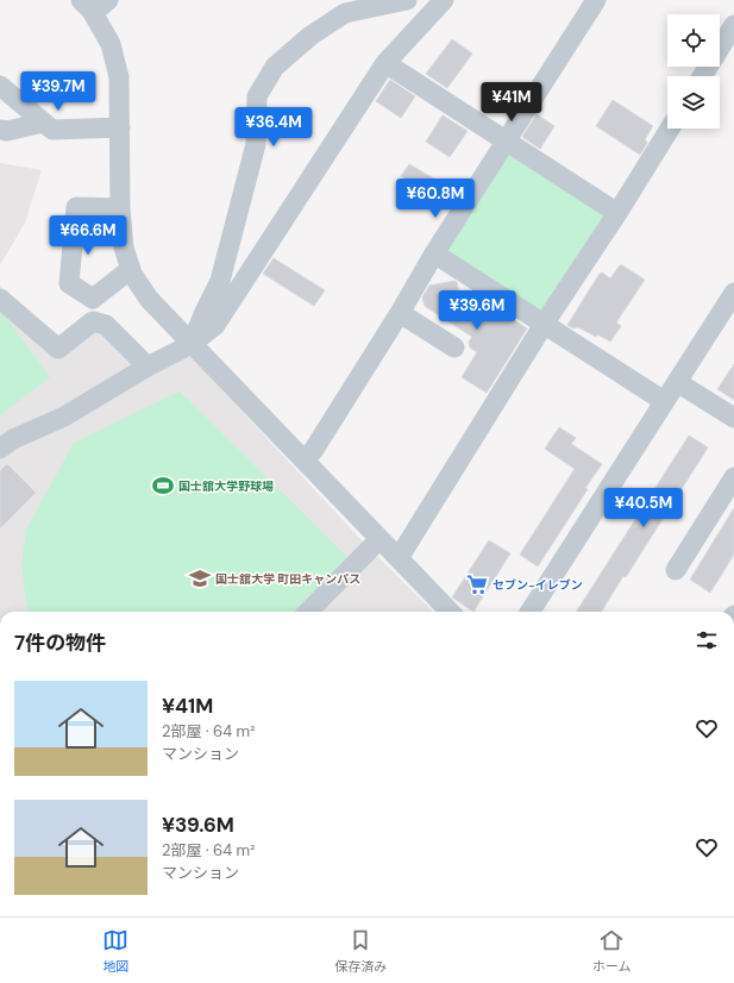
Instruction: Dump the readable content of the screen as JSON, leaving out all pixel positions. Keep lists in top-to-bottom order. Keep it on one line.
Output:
{"places":{"sports":["国士舘大学野球場"],"school or university":["国士舘大学 町田キャンパス"],"supermarket":["セブン-イレブン"]},"page":{"price":["¥39.7M","¥41M","¥36.4M","¥60.8M","¥66.6M","¥39.6M","¥40.5M"],"heading":"7件の物件","list":[{"name":"¥41M","note":"2部屋 · 64 m² · マンション"},{"name":"¥39.6M","note":"2部屋 · 64 m² · マンション"}],"tabs":["地図","保存済み","ホーム"]}}
